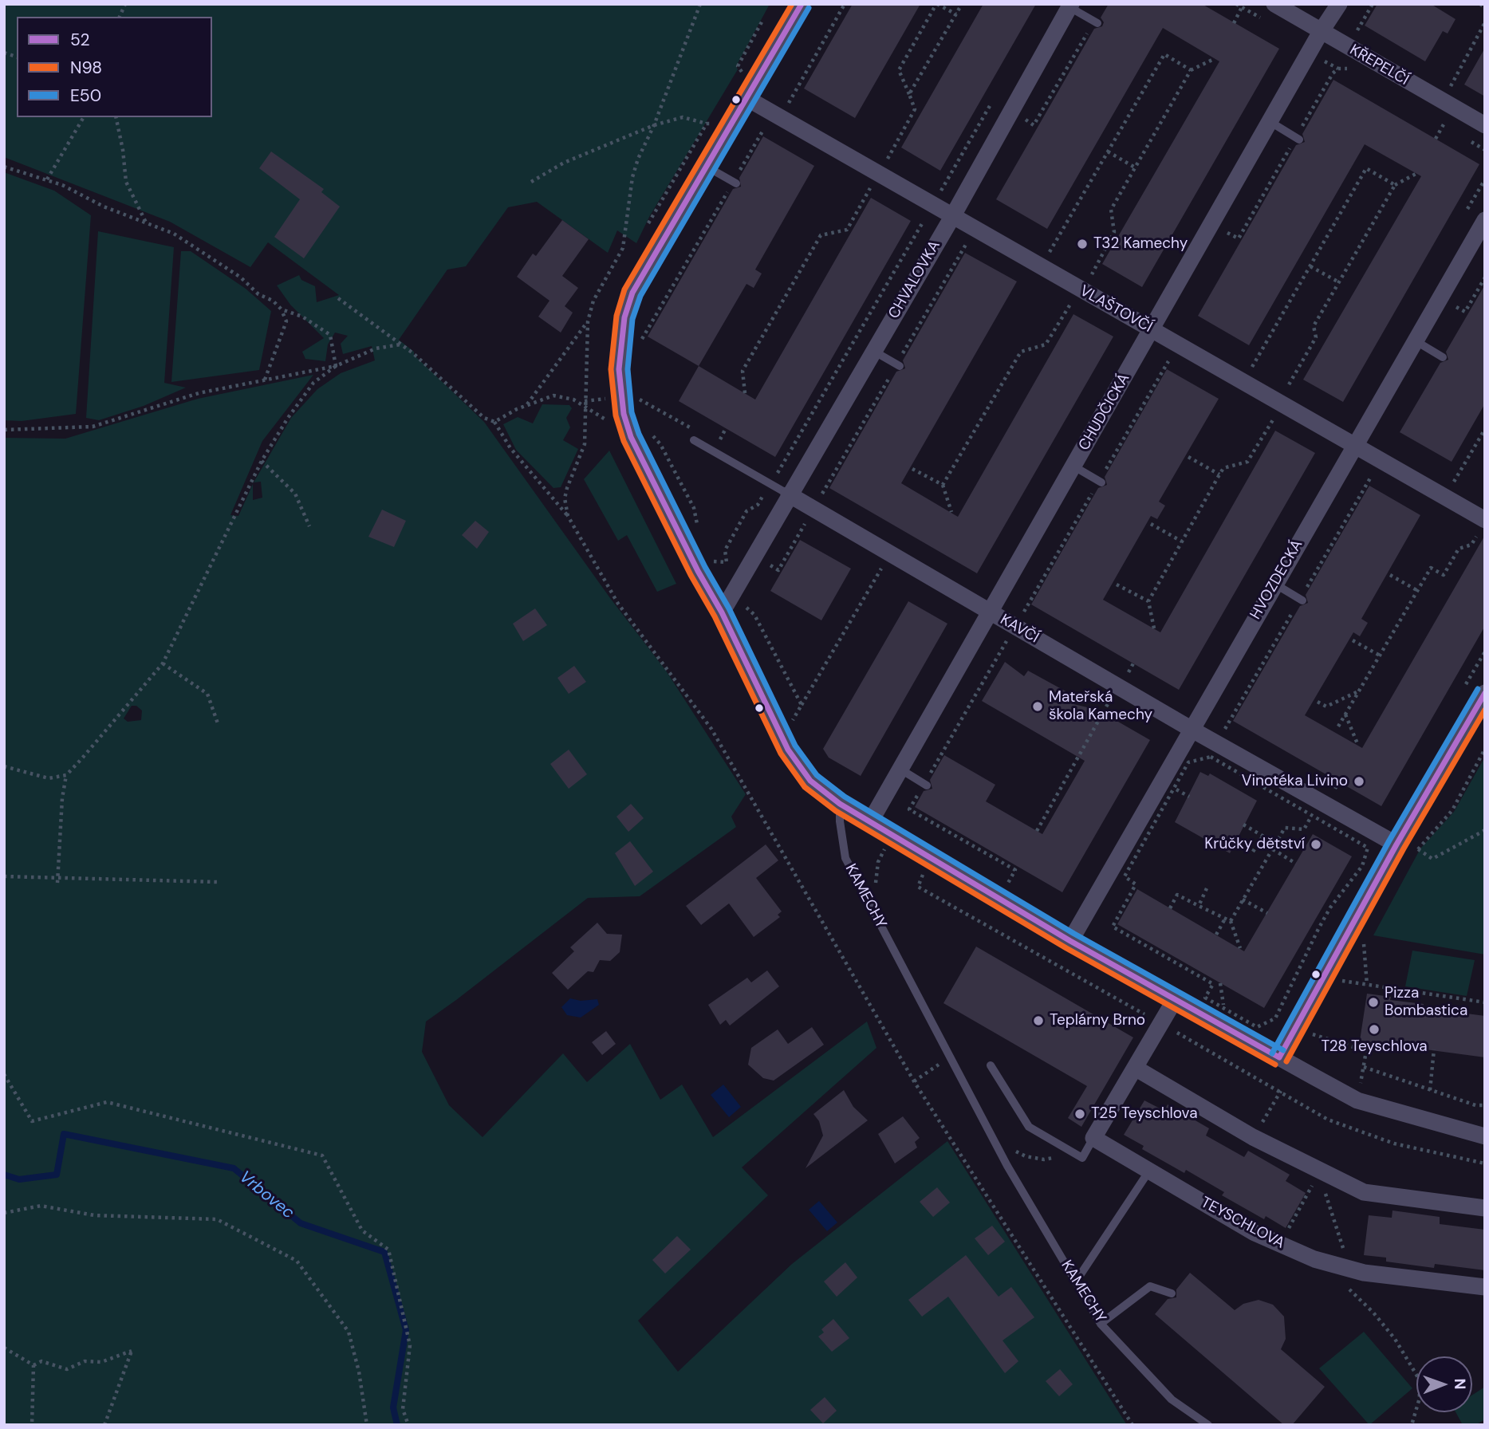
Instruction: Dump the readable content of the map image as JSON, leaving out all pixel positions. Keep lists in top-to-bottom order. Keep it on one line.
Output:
{"streets":{"street":["KŘEPELČÍ","CHVALOVKA","VLAŠTOVČÍ","CHUDČICKÁ","HVOZDECKÁ","KAVČÍ","TEYSCHLOVA"],"lane":["KAMECHY"]},"crossings":[["KŘEPELČÍ","CHUDČICKÁ"],["CHVALOVKA","VLAŠTOVČÍ"],["CHVALOVKA","KAVČÍ"],["VLAŠTOVČÍ","CHUDČICKÁ"],["VLAŠTOVČÍ","HVOZDECKÁ"],["CHUDČICKÁ","KAVČÍ"],["HVOZDECKÁ","KAVČÍ"]],"water":["Vrbovec"],"places":["T32 Kamechy","Mateřská škola Kamechy","Vinotéka Livino","Krůčky dětství","Pizza Bombastica","Teplárny Brno","T28 Teyschlova","T25 Teyschlova"],"lines":["transit line 52","transit line N98","transit line E50"],"legend":["52","N98","E50"],"north":"right"}
